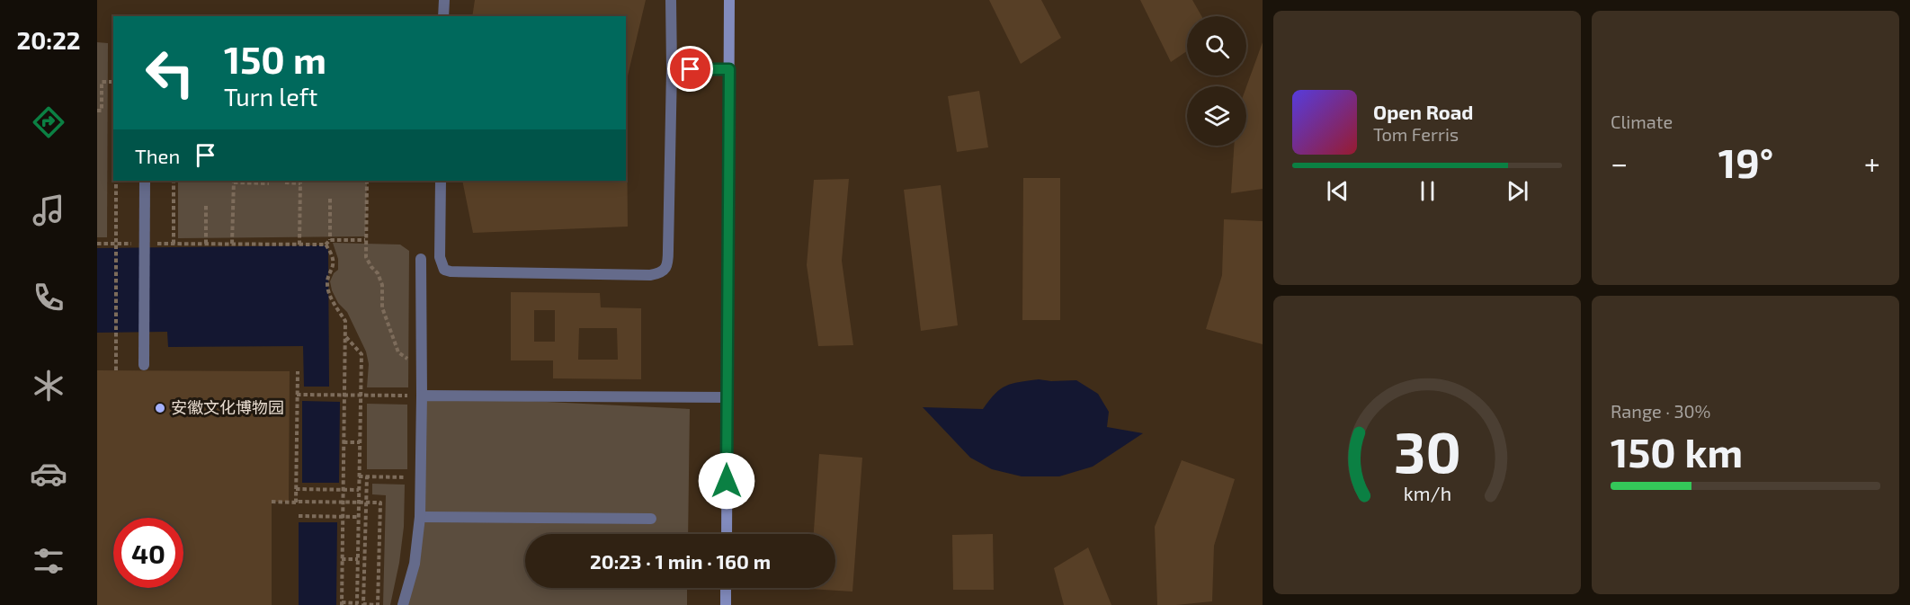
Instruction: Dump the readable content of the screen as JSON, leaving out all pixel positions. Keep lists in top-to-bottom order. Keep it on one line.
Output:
{"places":["安徽文化博物园"],"page":{"tabs":"20:22","tile":["Climate",["Range · 30%","150 km"]],"turn":["150 m","Turn left"],"song":["Open Road","Tom Ferris"],"then":"Then","heat":["−","19°","+"],"limit":"40","trip":"20:23 · 1 min · 160 m","gauge":["30","km/h"]}}
